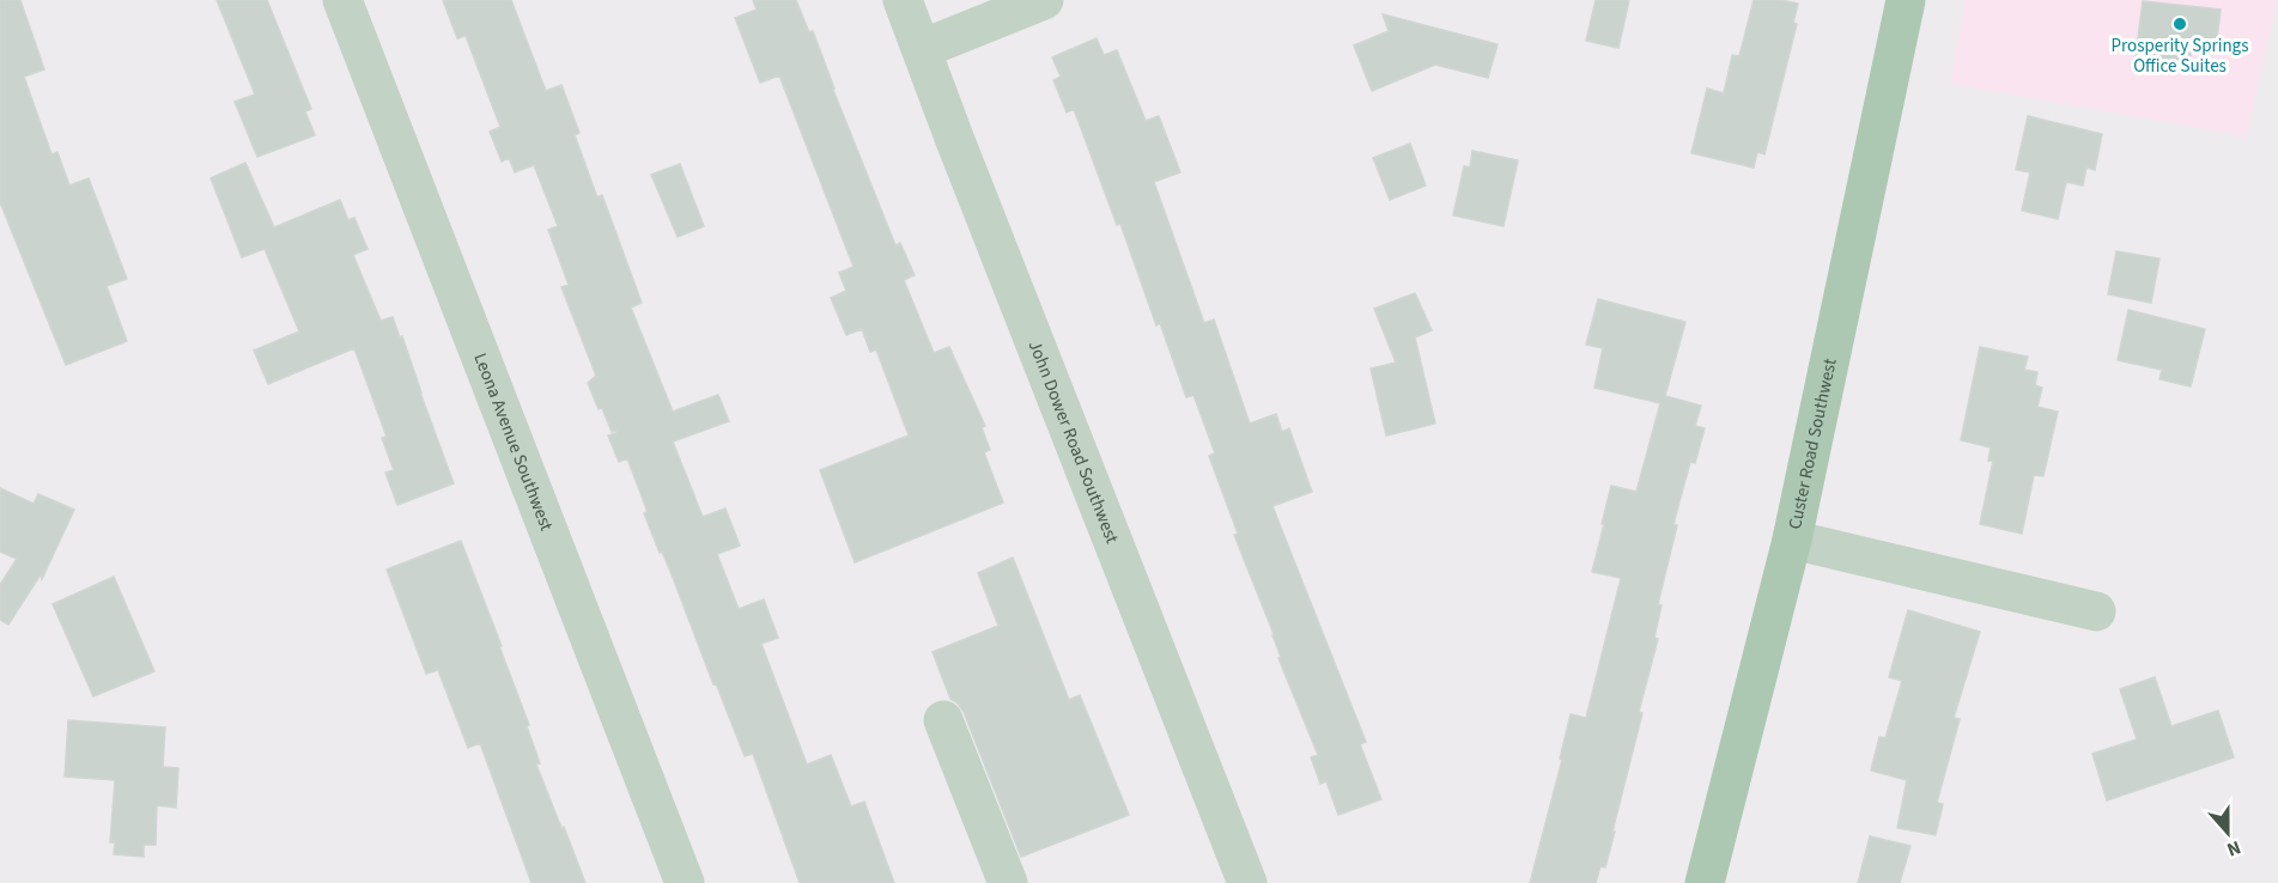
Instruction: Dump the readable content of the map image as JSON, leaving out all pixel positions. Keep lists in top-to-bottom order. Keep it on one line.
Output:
{"streets":{"main road":["Custer Road Southwest"],"street":["Leona Avenue Southwest","John Dower Road Southwest"]},"places":["Prosperity Springs Office Suites"],"north":"bottom"}
